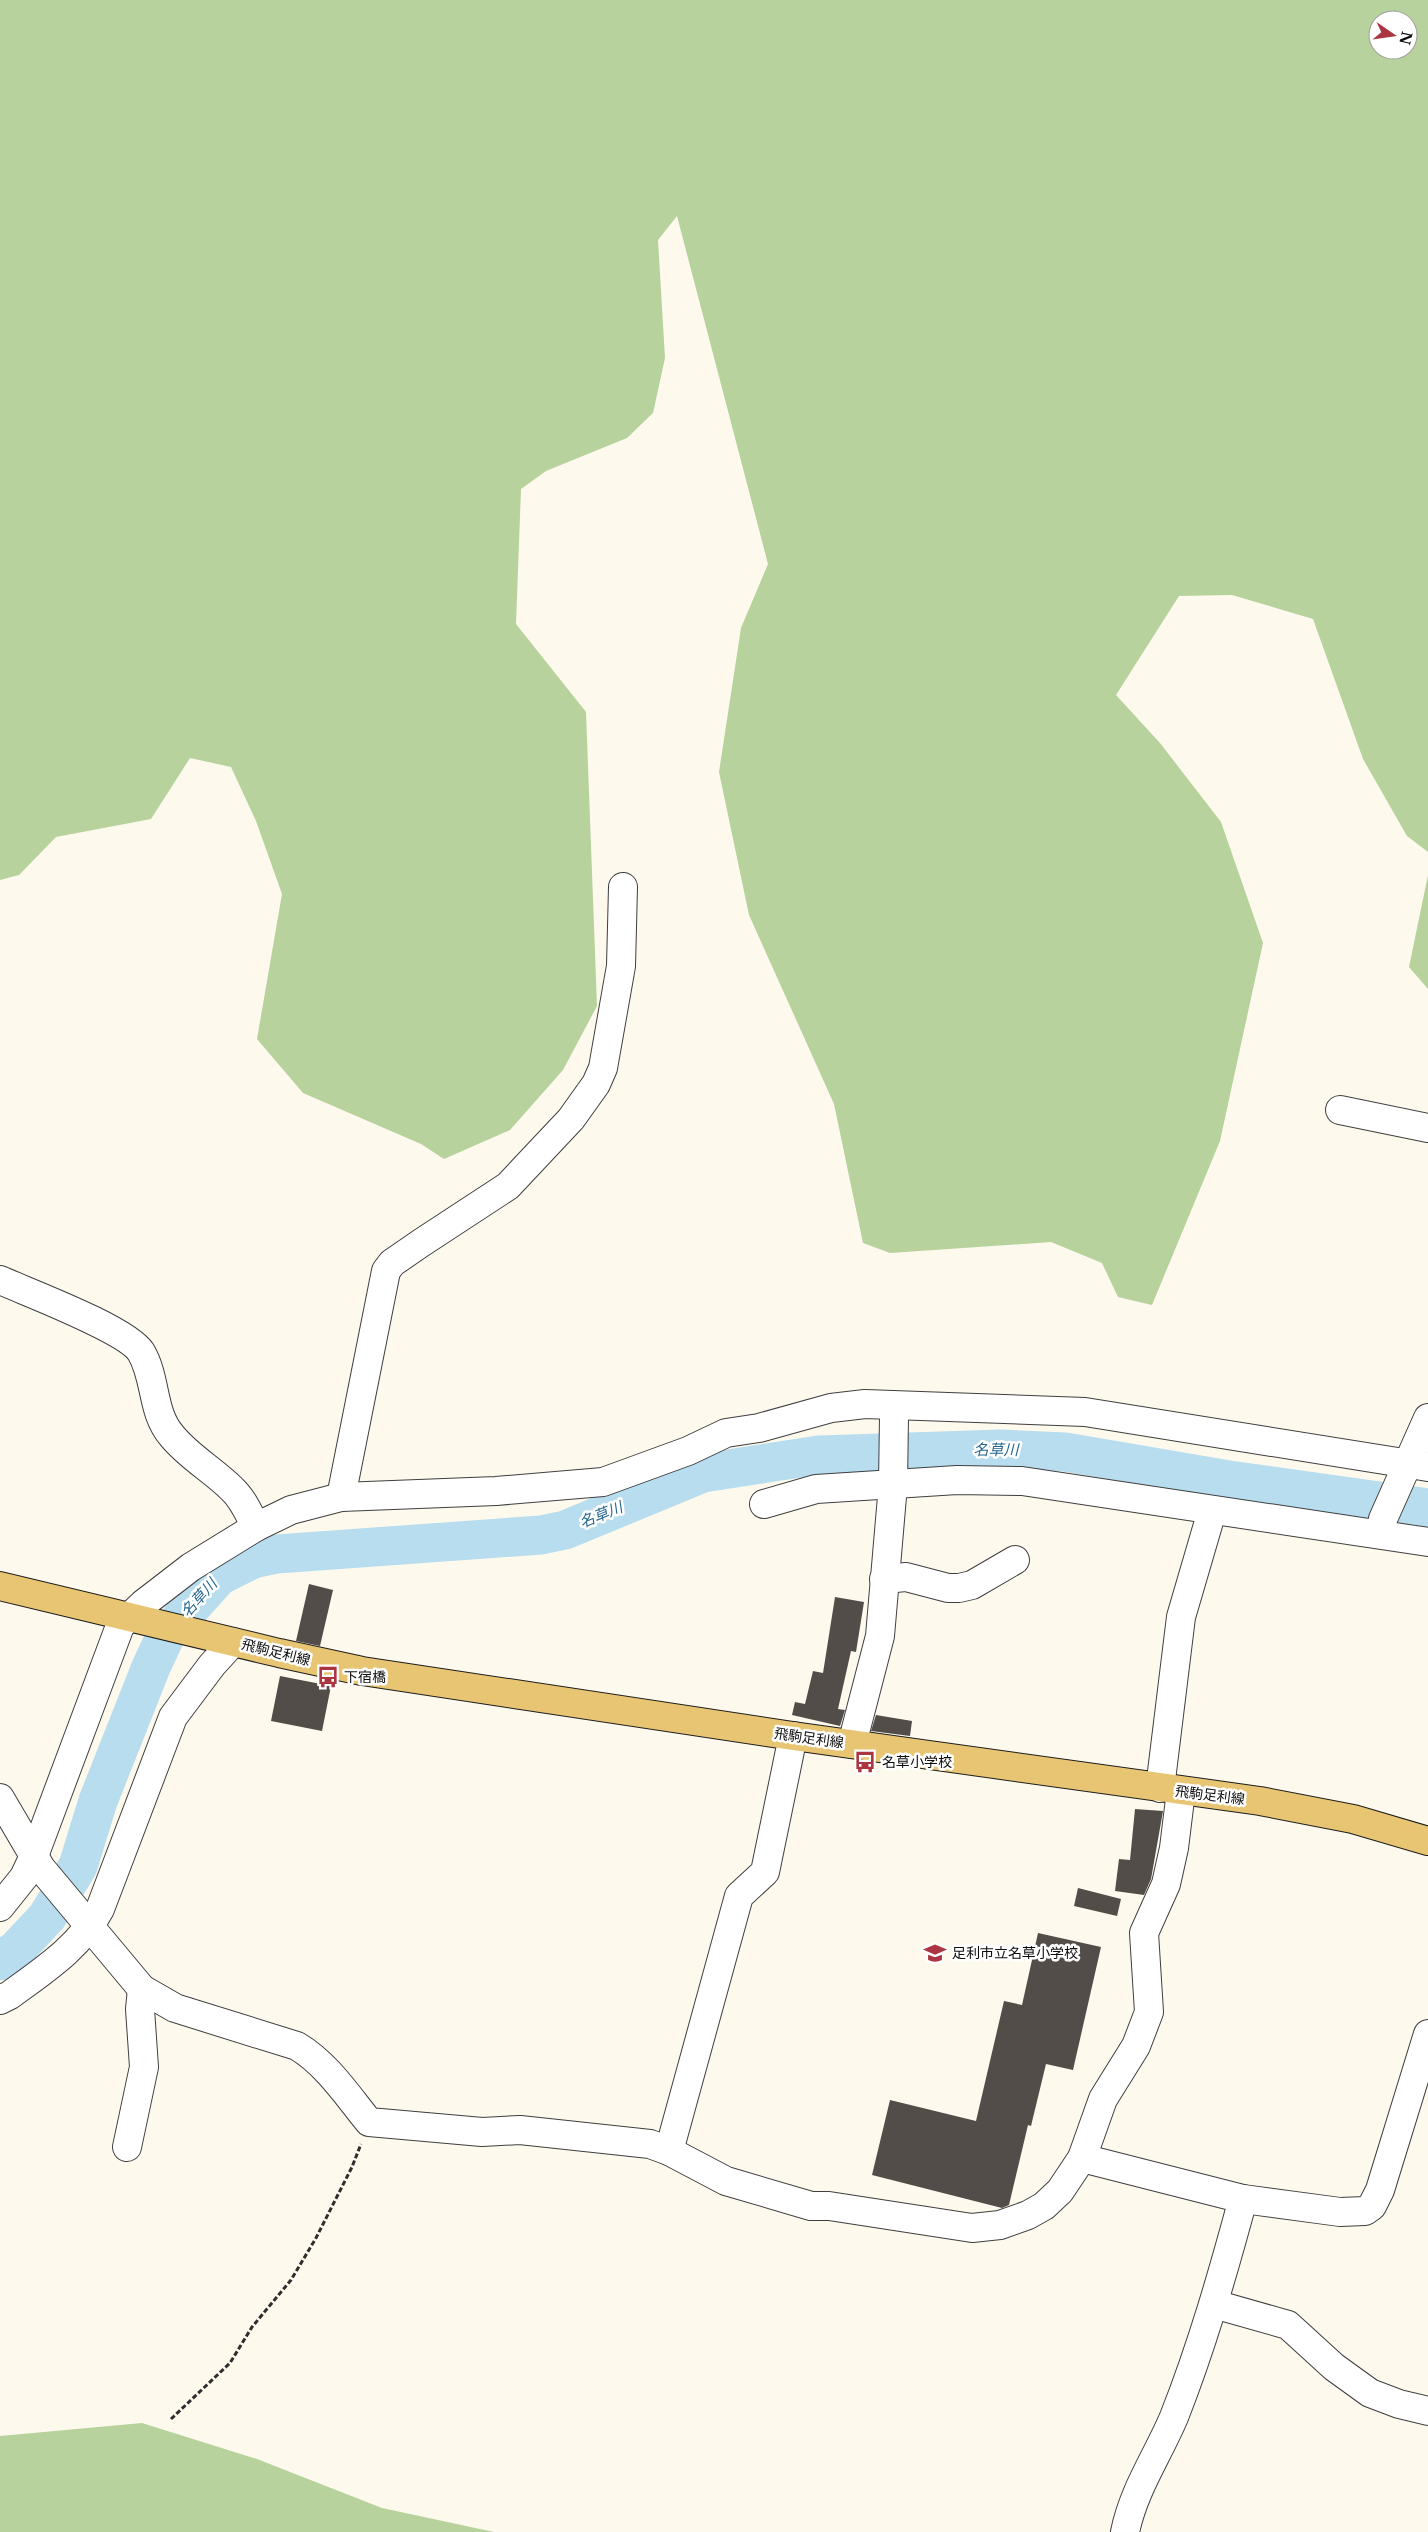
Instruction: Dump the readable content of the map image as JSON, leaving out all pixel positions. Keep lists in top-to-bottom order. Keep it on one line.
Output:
{"streets":{"main road":["飛駒足利線"]},"water":["名草川"],"places":{"bus stop":["下宿橋","名草小学校"],"school or university":["足利市立名草小学校"]},"north":"right"}
